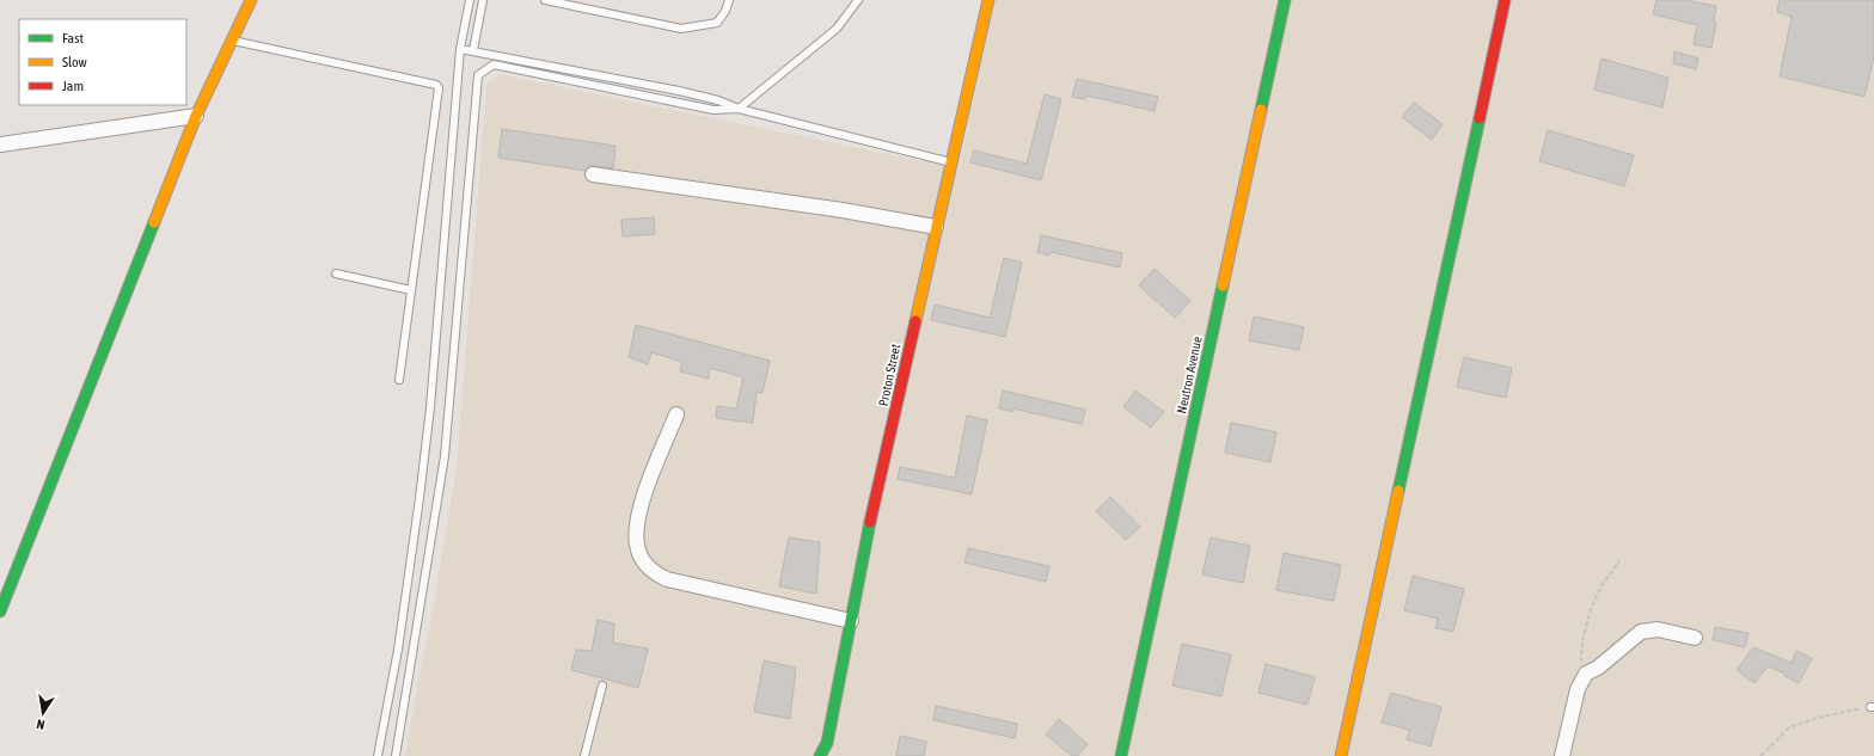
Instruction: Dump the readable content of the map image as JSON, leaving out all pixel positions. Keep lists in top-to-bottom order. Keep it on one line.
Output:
{"streets":{"street":["Proton Street","Neutron Avenue"]},"legend":["Fast","Slow","Jam"],"north":"bottom"}
